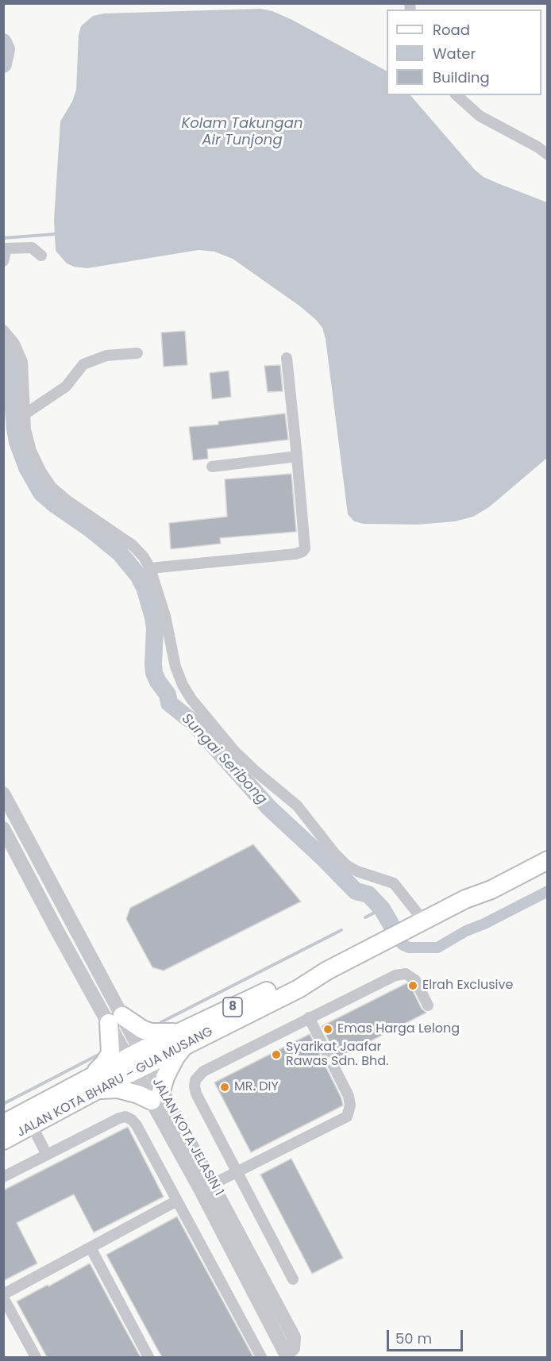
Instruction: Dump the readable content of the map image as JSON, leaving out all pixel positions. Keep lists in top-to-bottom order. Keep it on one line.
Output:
{"streets":{"main road":["8","JALAN KOTA BHARU – GUA MUSANG"]},"water":["Kolam Takungan Air Tunjong","Sungai Seribong"],"places":["Elrah Exclusive","Emas Harga Lelong","Syarikat Jaafar Rawas Sdn. Bhd.","MR. DIY"],"legend":["Road","Water","Building"],"scale_bar":"50 m"}
